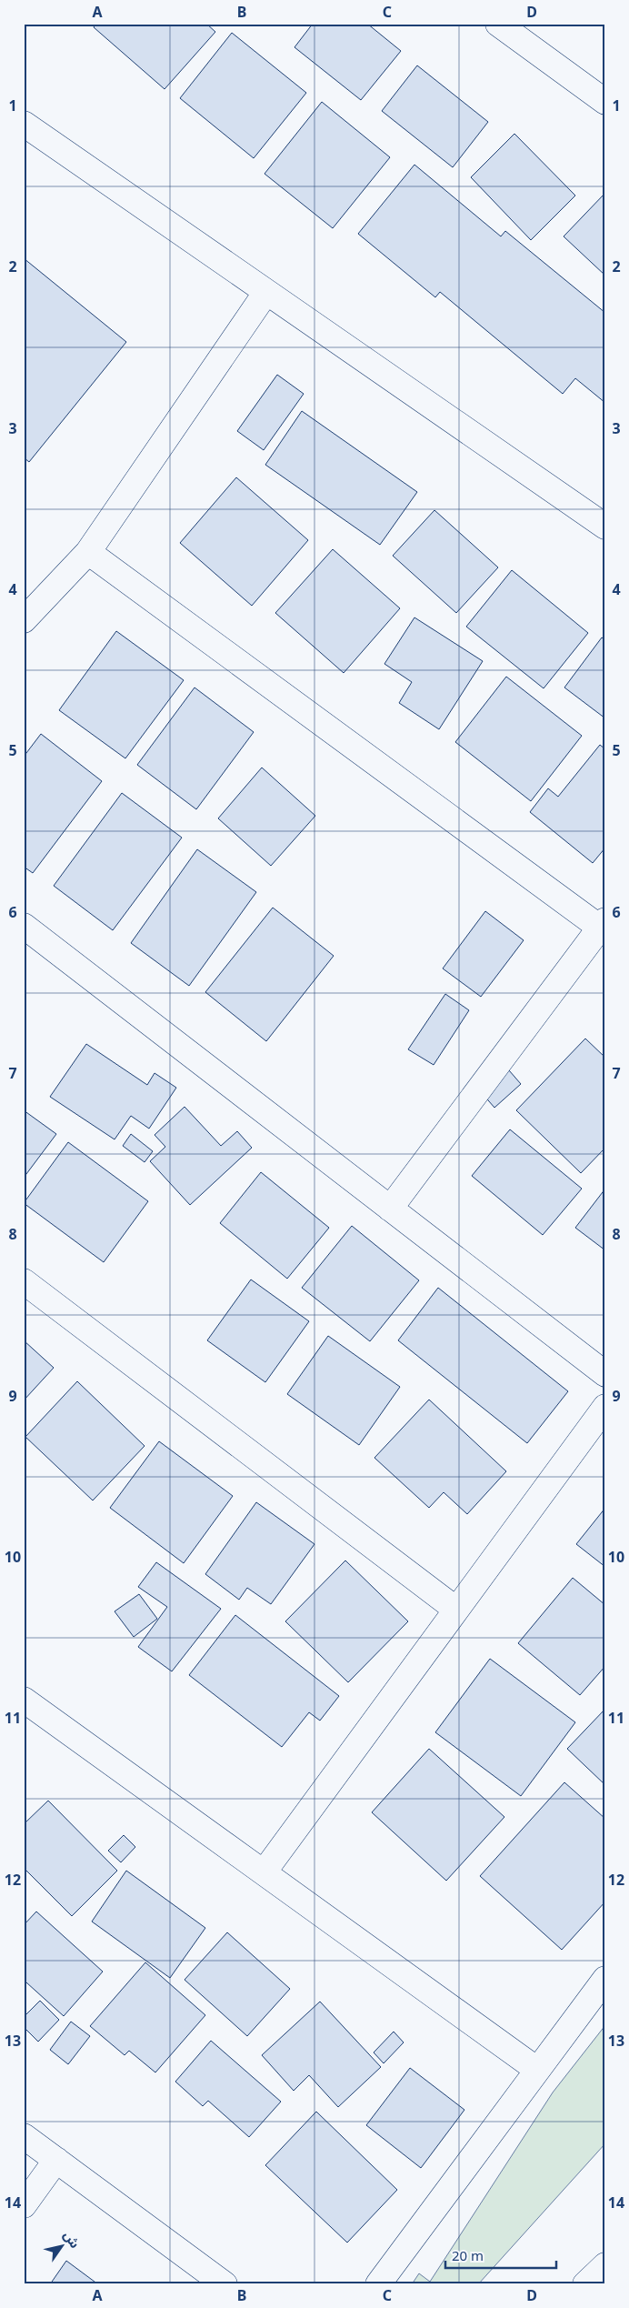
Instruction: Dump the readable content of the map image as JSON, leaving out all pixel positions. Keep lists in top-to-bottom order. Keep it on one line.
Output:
{"scale_bar":"20 m","north":"top right","grid":{"columns":["A","B","C","D"],"rows":["1","2","3","4","5","6","7","8","9","10","11","12","13","14"]}}
